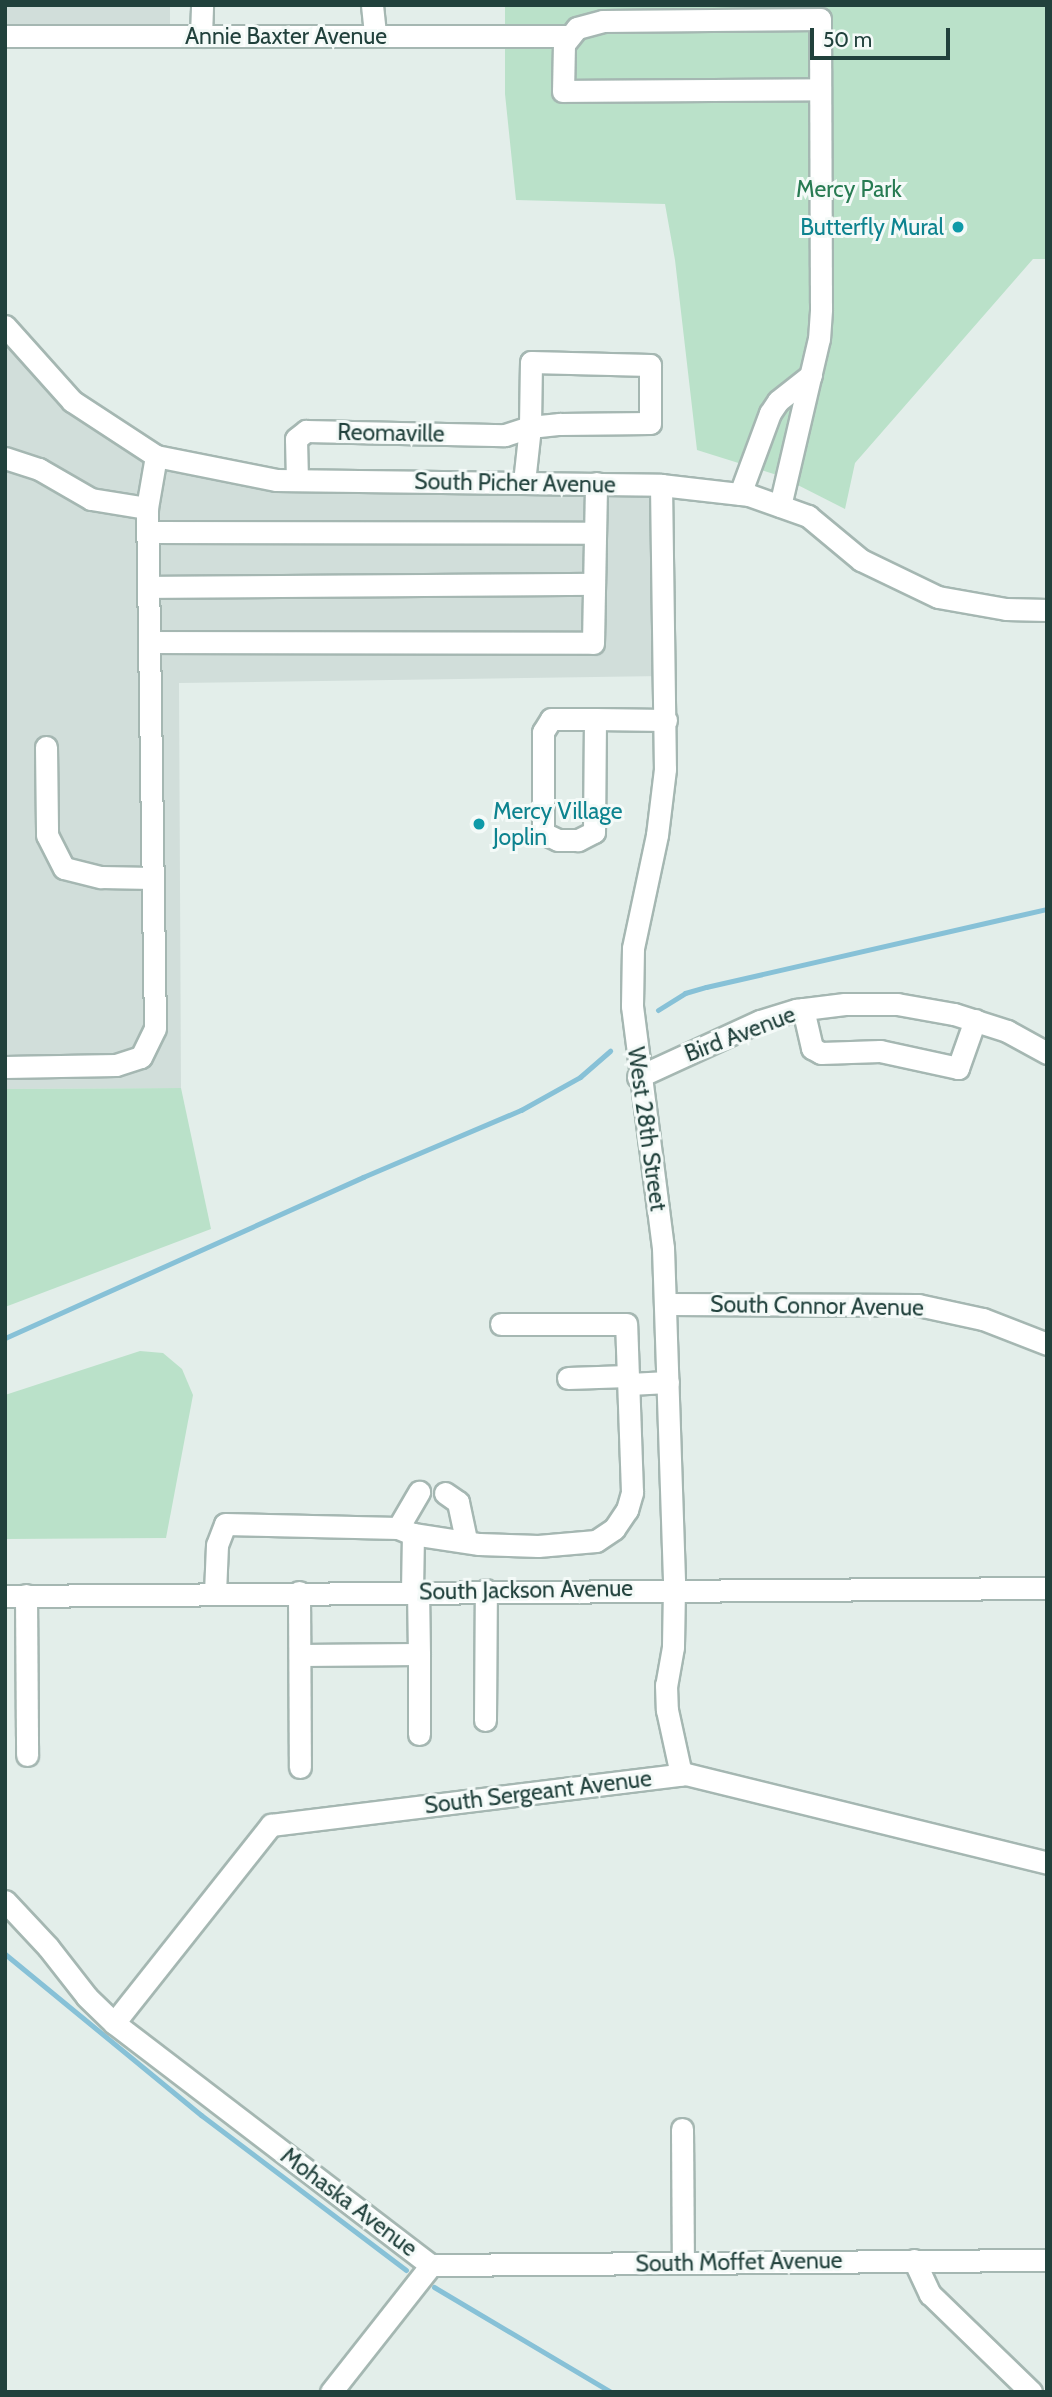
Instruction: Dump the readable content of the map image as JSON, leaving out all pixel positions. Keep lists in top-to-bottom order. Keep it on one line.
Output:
{"streets":{"street":["Annie Baxter Avenue","Reomaville","South Picher Avenue","Bird Avenue","West 28th Street","South Connor Avenue","South Jackson Avenue","South Sergeant Avenue","Mohaska Avenue","South Moffet Avenue"]},"crossings":[["Reomaville","South Picher Avenue"],["South Picher Avenue","West 28th Street"],["Bird Avenue","West 28th Street"],["West 28th Street","South Connor Avenue"],["West 28th Street","South Jackson Avenue"],["West 28th Street","South Sergeant Avenue"],["South Sergeant Avenue","Mohaska Avenue"],["Mohaska Avenue","South Moffet Avenue"]],"parks":["Mercy Park"],"places":["Butterfly Mural","Mercy Village Joplin"],"scale_bar":"50 m"}
